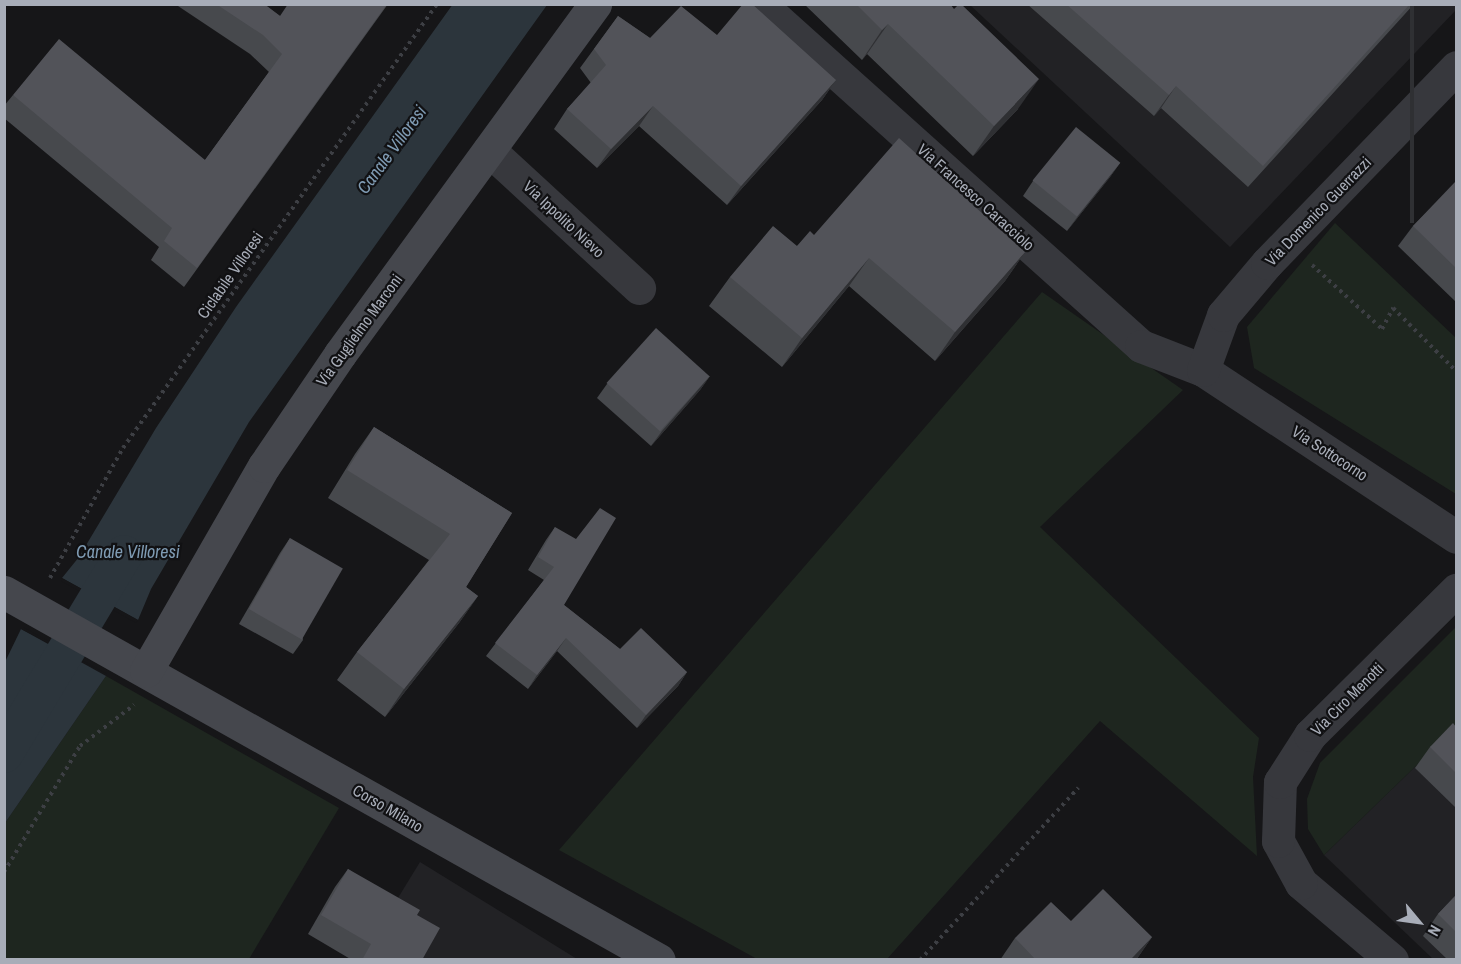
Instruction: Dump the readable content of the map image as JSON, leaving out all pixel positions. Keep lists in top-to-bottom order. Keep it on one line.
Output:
{"streets":{"street":["Via Francesco Caracciolo","Via Domenico Guerrazzi","Via Ippolito Nievo","Via Guglielmo Marconi","Via Sottocorno","Via Ciro Menotti","Corso Milano"],"path":["Ciclabile Villoresi"]},"crossings":[["Via Francesco Caracciolo","Via Domenico Guerrazzi"],["Via Francesco Caracciolo","Via Sottocorno"],["Via Domenico Guerrazzi","Via Sottocorno"],["Via Ippolito Nievo","Via Guglielmo Marconi"],["Via Guglielmo Marconi","Corso Milano"]],"water":["Canale Villoresi"],"north":"bottom right"}
